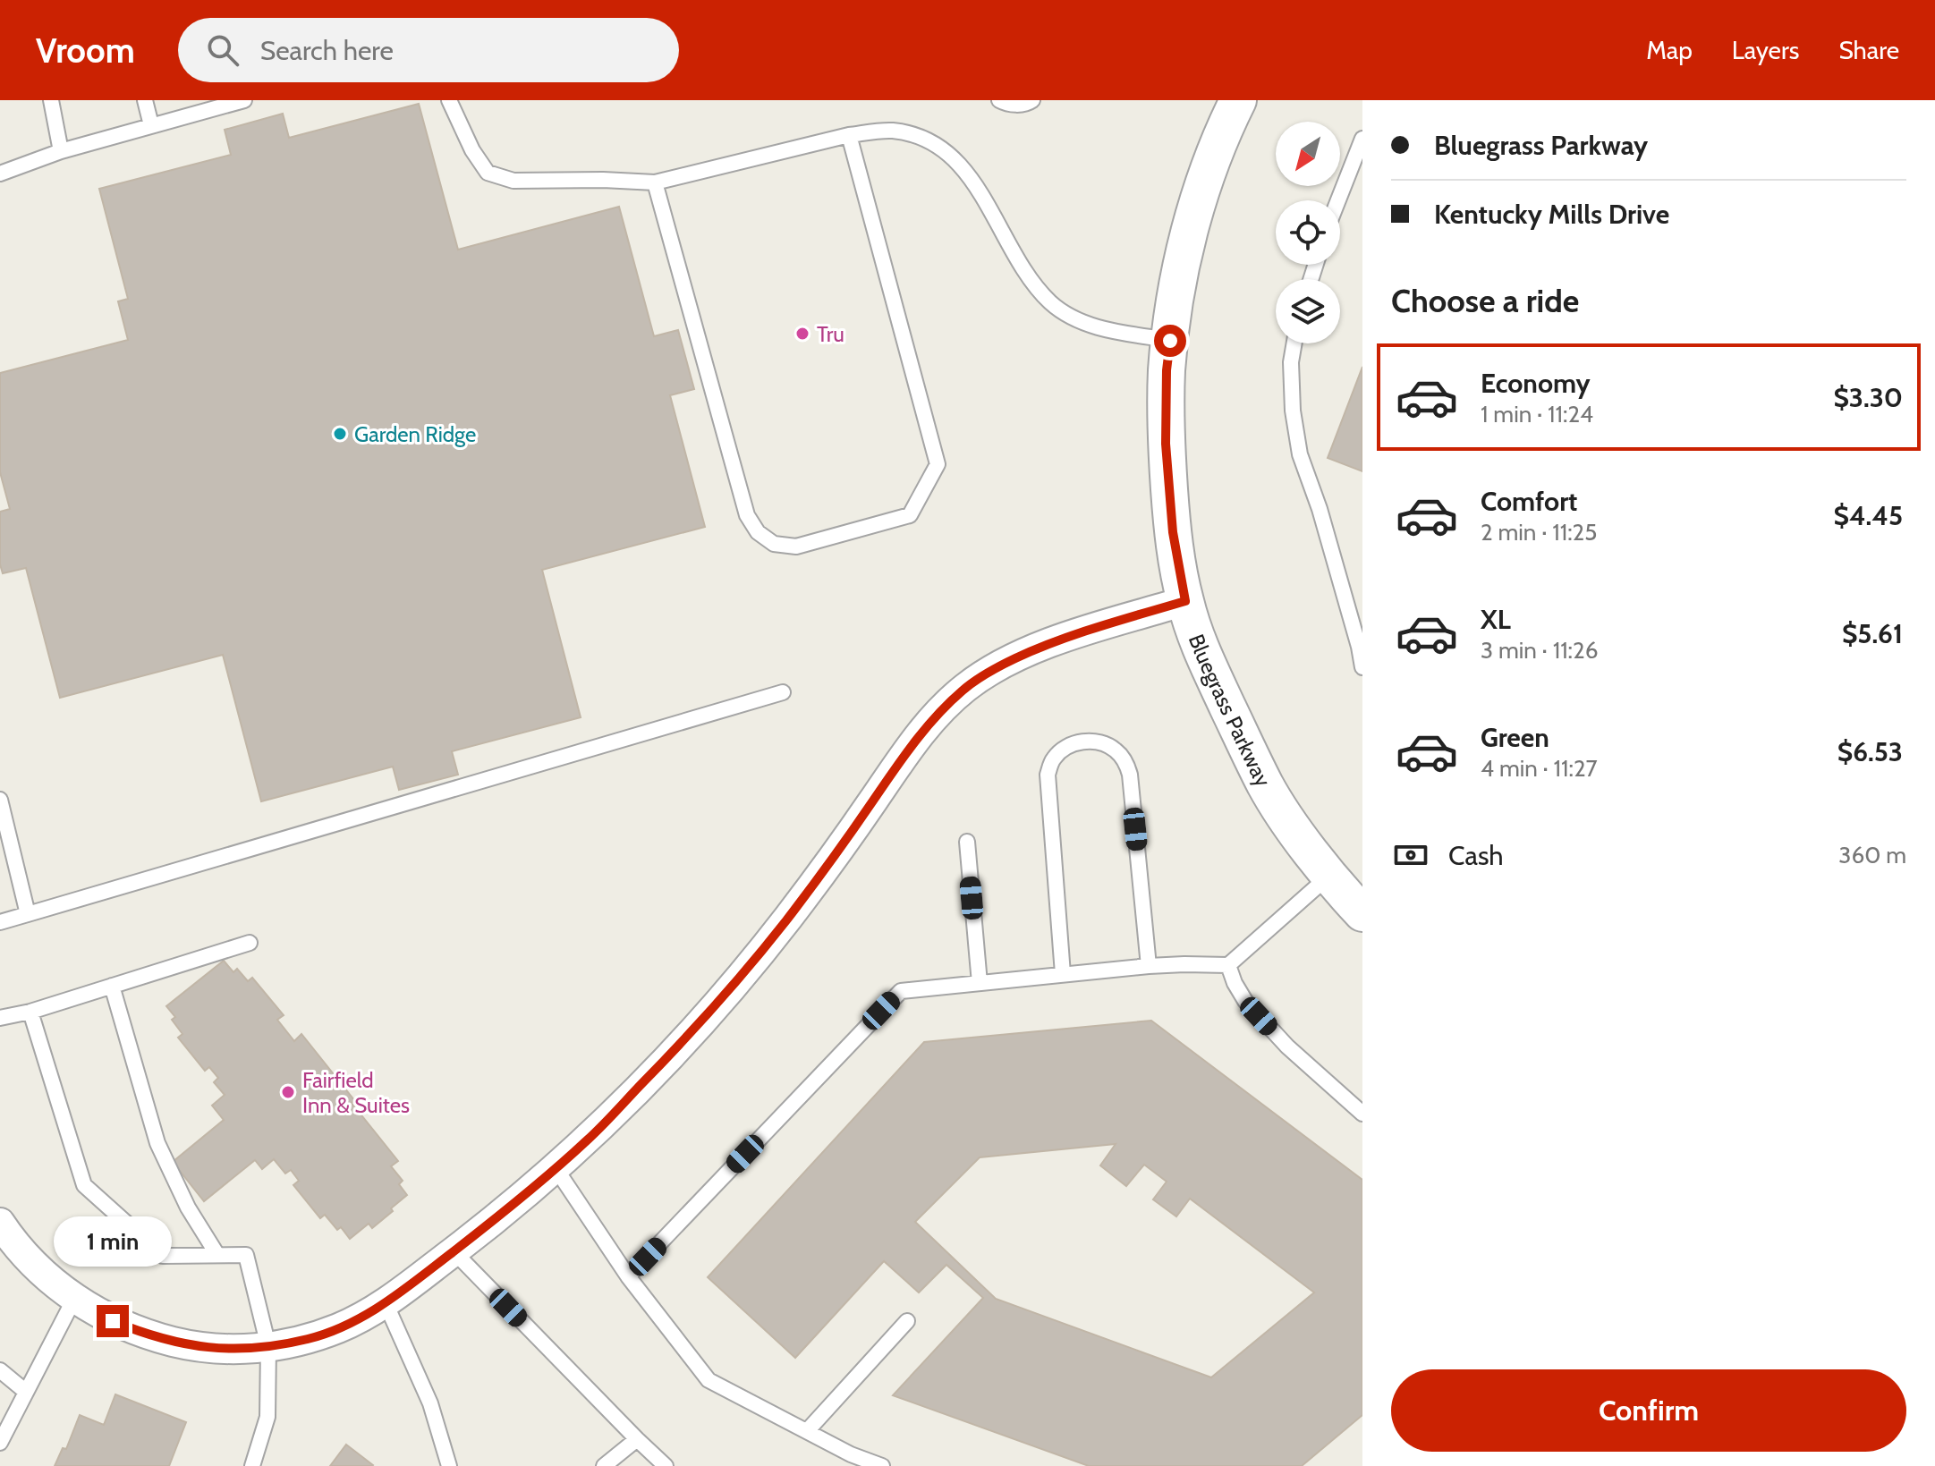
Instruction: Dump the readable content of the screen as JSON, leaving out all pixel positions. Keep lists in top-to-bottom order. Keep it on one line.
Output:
{"streets":{"street":["Bluegrass Parkway"]},"places":["Tru","Garden Ridge","Fairfield Inn & Suites"],"north":"bottom left","page":{"header":"Vroom","search":"Search here","nav":["Map","Layers","Share"],"banner":["Bluegrass Parkway","Kentucky Mills Drive"],"heading":"Choose a ride","list":[{"name":"Economy","note":"1 min · 11:24","value":"$3.30"},{"name":"Comfort","note":"2 min · 11:25","value":"$4.45"},{"name":"XL","note":"3 min · 11:26","value":"$5.61"},{"name":"Green","note":"4 min · 11:27","value":"$6.53"}],"pay":["Cash","360 m"],"bubble":"1 min","buttons":"Confirm"}}
